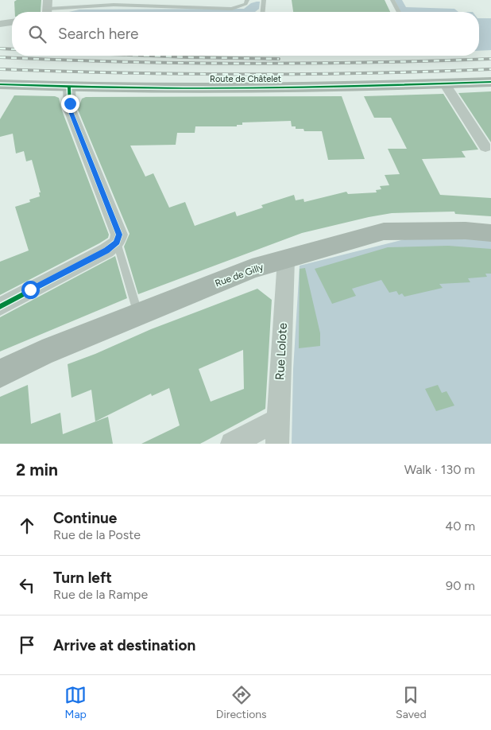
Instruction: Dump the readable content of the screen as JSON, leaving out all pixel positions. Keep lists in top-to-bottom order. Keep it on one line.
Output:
{"streets":{"main road":["Route de Châtelet","Rue de Gilly"],"street":["Rue Lolote"]},"crossings":[["Rue de Gilly","Rue Lolote"]],"page":{"search":"Search here","heading":["2 min","Walk · 130 m"],"list":[["Continue","Rue de la Poste","40 m"],["Turn left","Rue de la Rampe","90 m"],"Arrive at destination"],"nav":["Map","Directions","Saved"]}}
